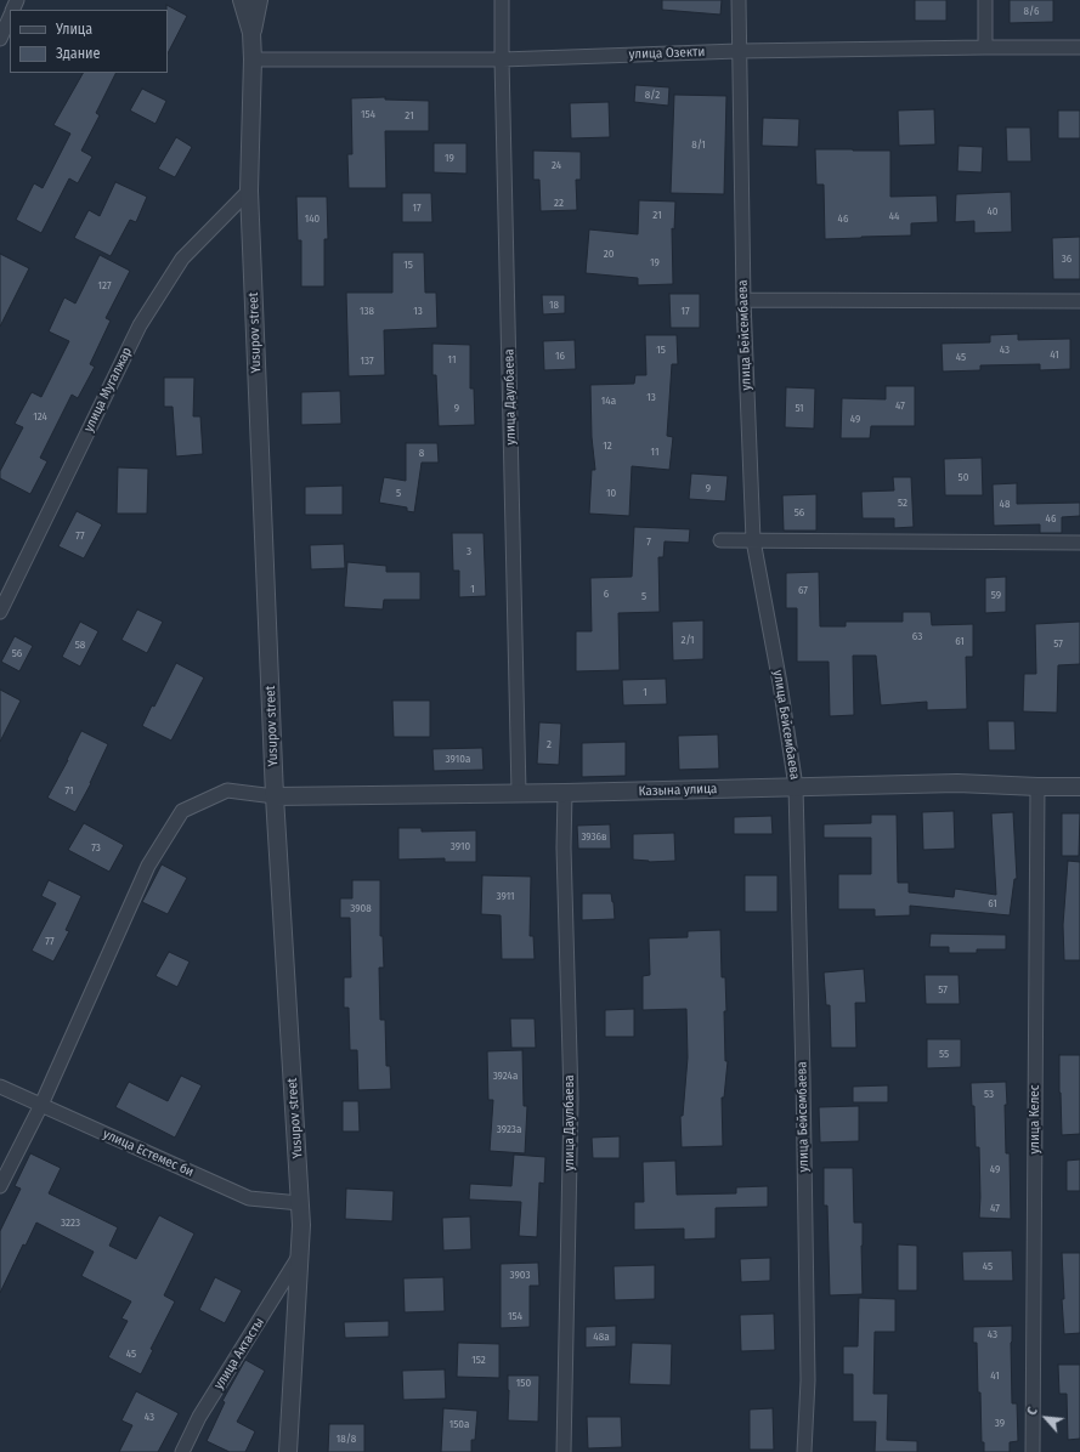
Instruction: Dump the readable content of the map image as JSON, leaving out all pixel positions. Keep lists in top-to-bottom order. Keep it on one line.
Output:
{"streets":{"street":["улица Озекти","Yusupov street","улица Бейсембаева","улица Мугалжар","улица Даулбаева","Казына улица","улица Келес","улица Естемес би","улица Актасты"]},"crossings":[["улица Озекти","Yusupov street"],["улица Озекти","улица Бейсембаева"],["улица Озекти","улица Даулбаева"],["Yusupov street","улица Мугалжар"],["Yusupov street","Казына улица"],["Yusupov street","улица Естемес би"],["Yusupov street","улица Актасты"],["улица Бейсембаева","Казына улица"],["улица Даулбаева","Казына улица"],["Казына улица","улица Келес"]],"house_numbers":["8/6","8/2","154","21","8/1","19","24","22","17","40","21","44","140","46","20","36","19","15","127","18","138","13","17","15","43","41","16","45","11","137","13","14а","47","9","51","124","49","12","11","8","50","9","5","10","52","48","56","46","77","7","3","1","67","6","59","5","63","2/1","61","57","58","56","1","2","3910а","71","3936в","3910","73","3911","61","3908","77","57","55","3924а","53","3923а","49","47","3223","45","3903","154","43","48а","45","152","41","150","43","39","150а","18/8"],"legend":["Улица","Здание"],"north":"top left"}
